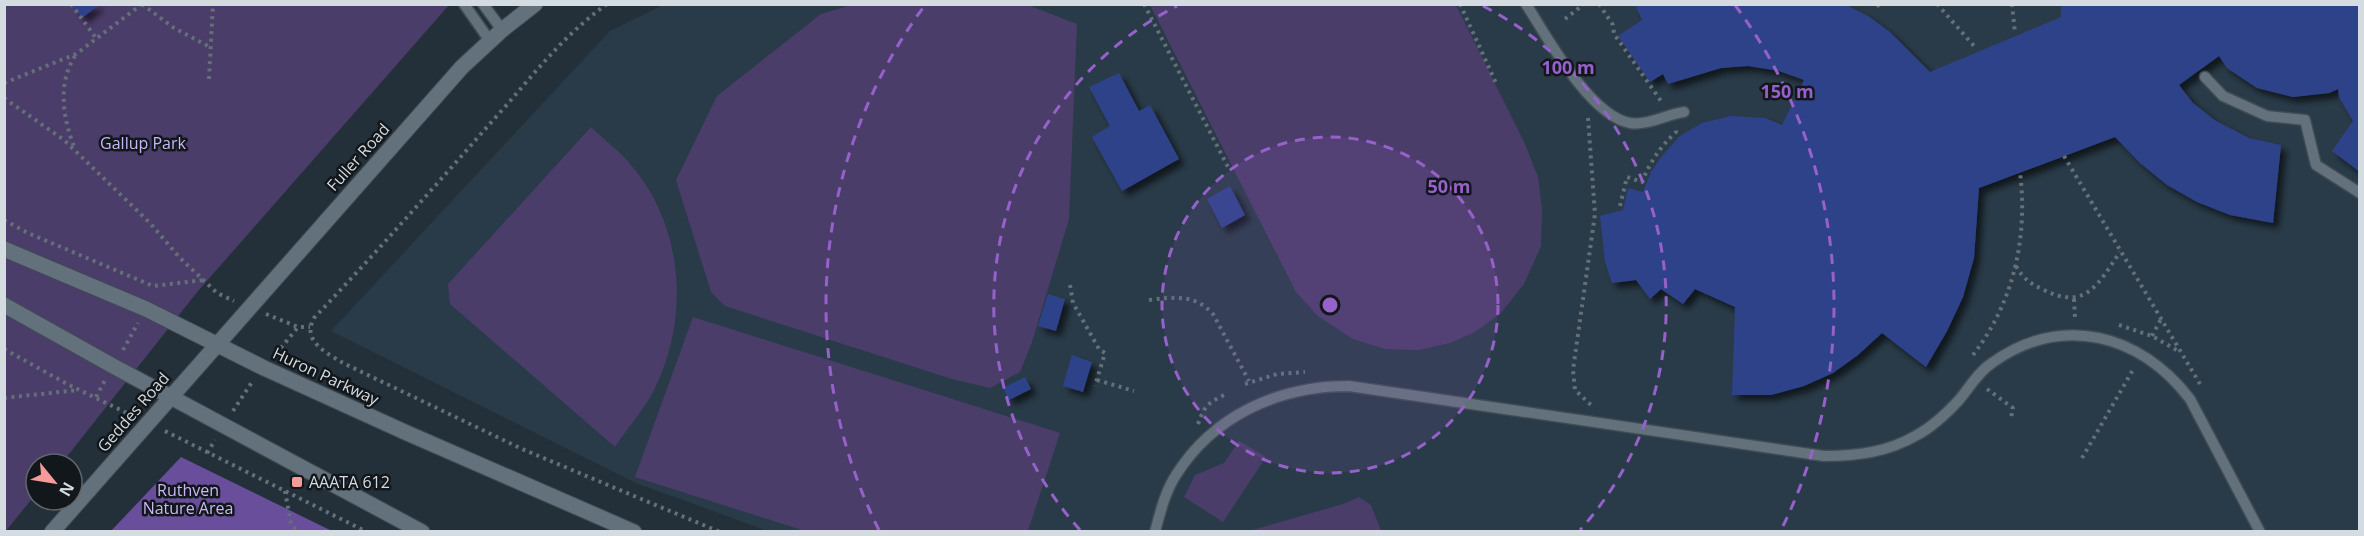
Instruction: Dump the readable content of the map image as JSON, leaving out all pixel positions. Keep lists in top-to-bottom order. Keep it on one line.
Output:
{"streets":{"main road":["Fuller Road","Huron Parkway","Geddes Road"]},"crossings":[["Fuller Road","Huron Parkway"],["Fuller Road","Geddes Road"],["Huron Parkway","Geddes Road"]],"parks":["Gallup Park","Ruthven Nature Area"],"places":{"transit":["AAATA 612"]},"north":"bottom right","rings":["100 m","150 m","50 m"]}
